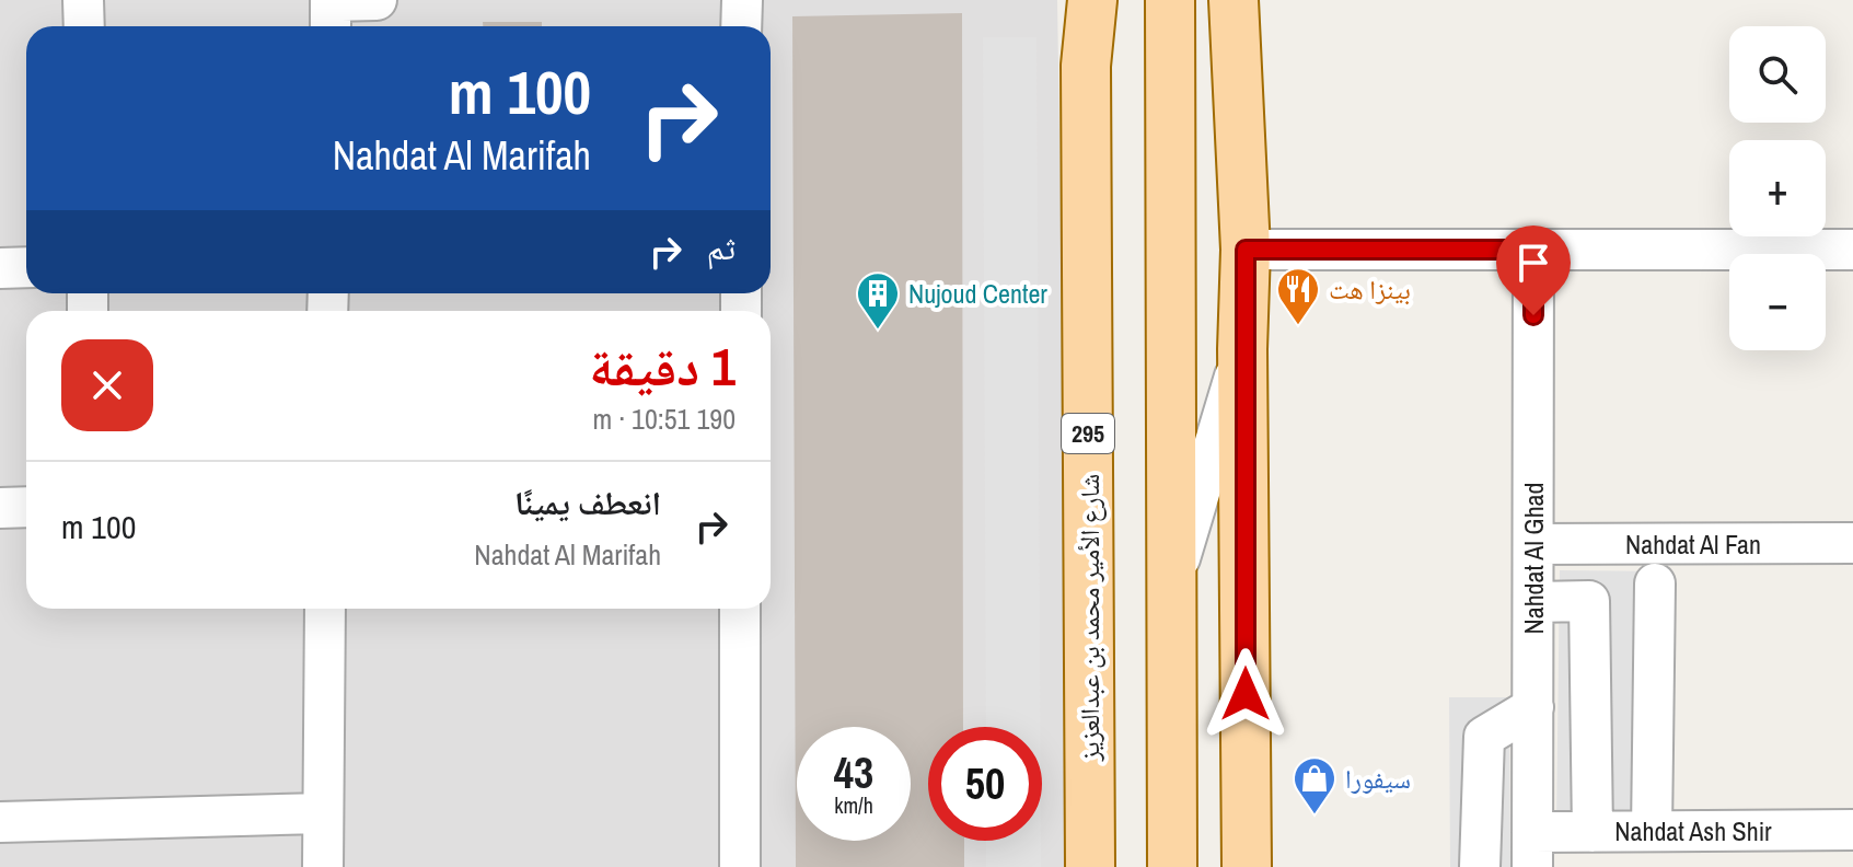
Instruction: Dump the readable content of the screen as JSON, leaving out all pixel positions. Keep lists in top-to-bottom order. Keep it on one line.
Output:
{"streets":{"main road":["295","شارع الأمير محمد بن عبدالعزيز"],"street":["Nahdat Al Fan","Nahdat Al Ghad","Nahdat Ash Shir"]},"crossings":[["Nahdat Al Fan","Nahdat Al Ghad"],["Nahdat Al Ghad","Nahdat Ash Shir"]],"places":{"restaurant":["بينزا هت"],"building":["Nujoud Center"],"shop":["سيفورا"]},"page":{"map_buttons":["+","−"],"turn":["100 m","Nahdat Al Marifah"],"then":"ثم","heading":["1 دقيقة","190 m · 10:51"],"list":[{"name":"انعطف يمينًا","note":"Nahdat Al Marifah","value":"100 m"}],"speed":"43 km/h","limit":"50"}}
